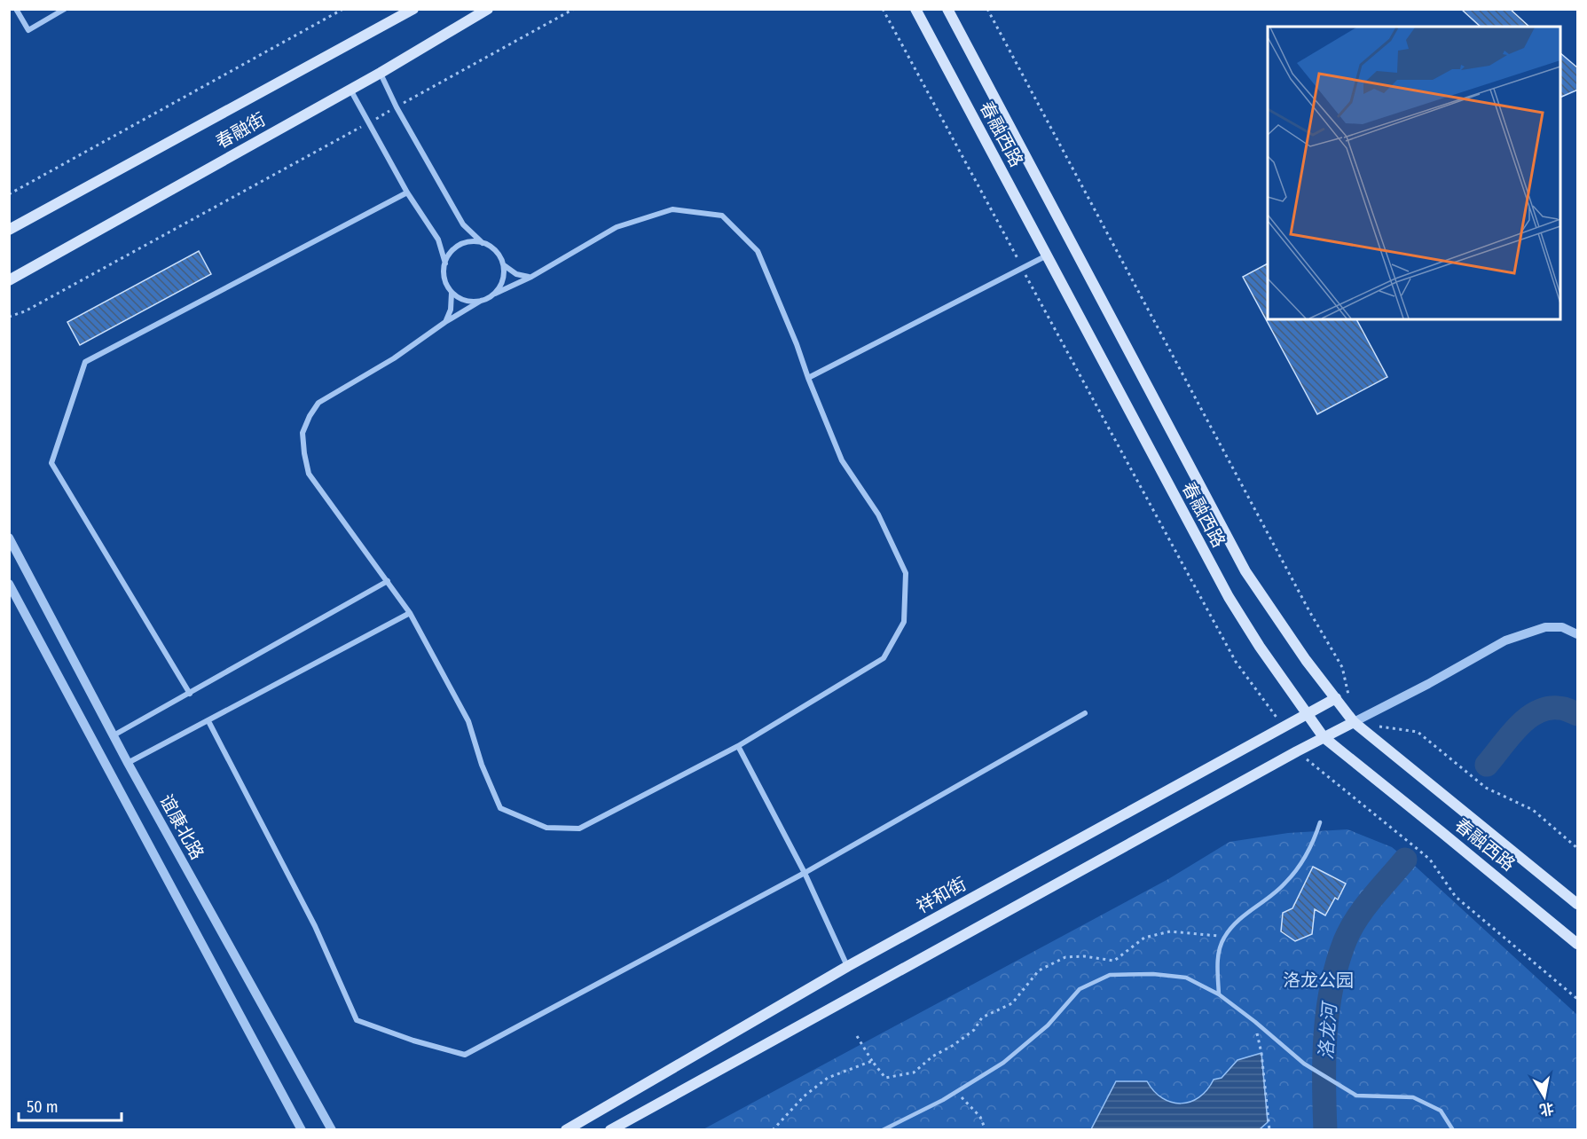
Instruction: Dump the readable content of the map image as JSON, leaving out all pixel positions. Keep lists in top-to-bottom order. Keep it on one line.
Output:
{"streets":{"main road":["春融街","春融西路","祥和街"],"street":["谊康北路"]},"crossings":[["春融西路","祥和街"]],"water":["洛龙河"],"parks":["洛龙公园"],"scale_bar":"50 m","north":"bottom"}
